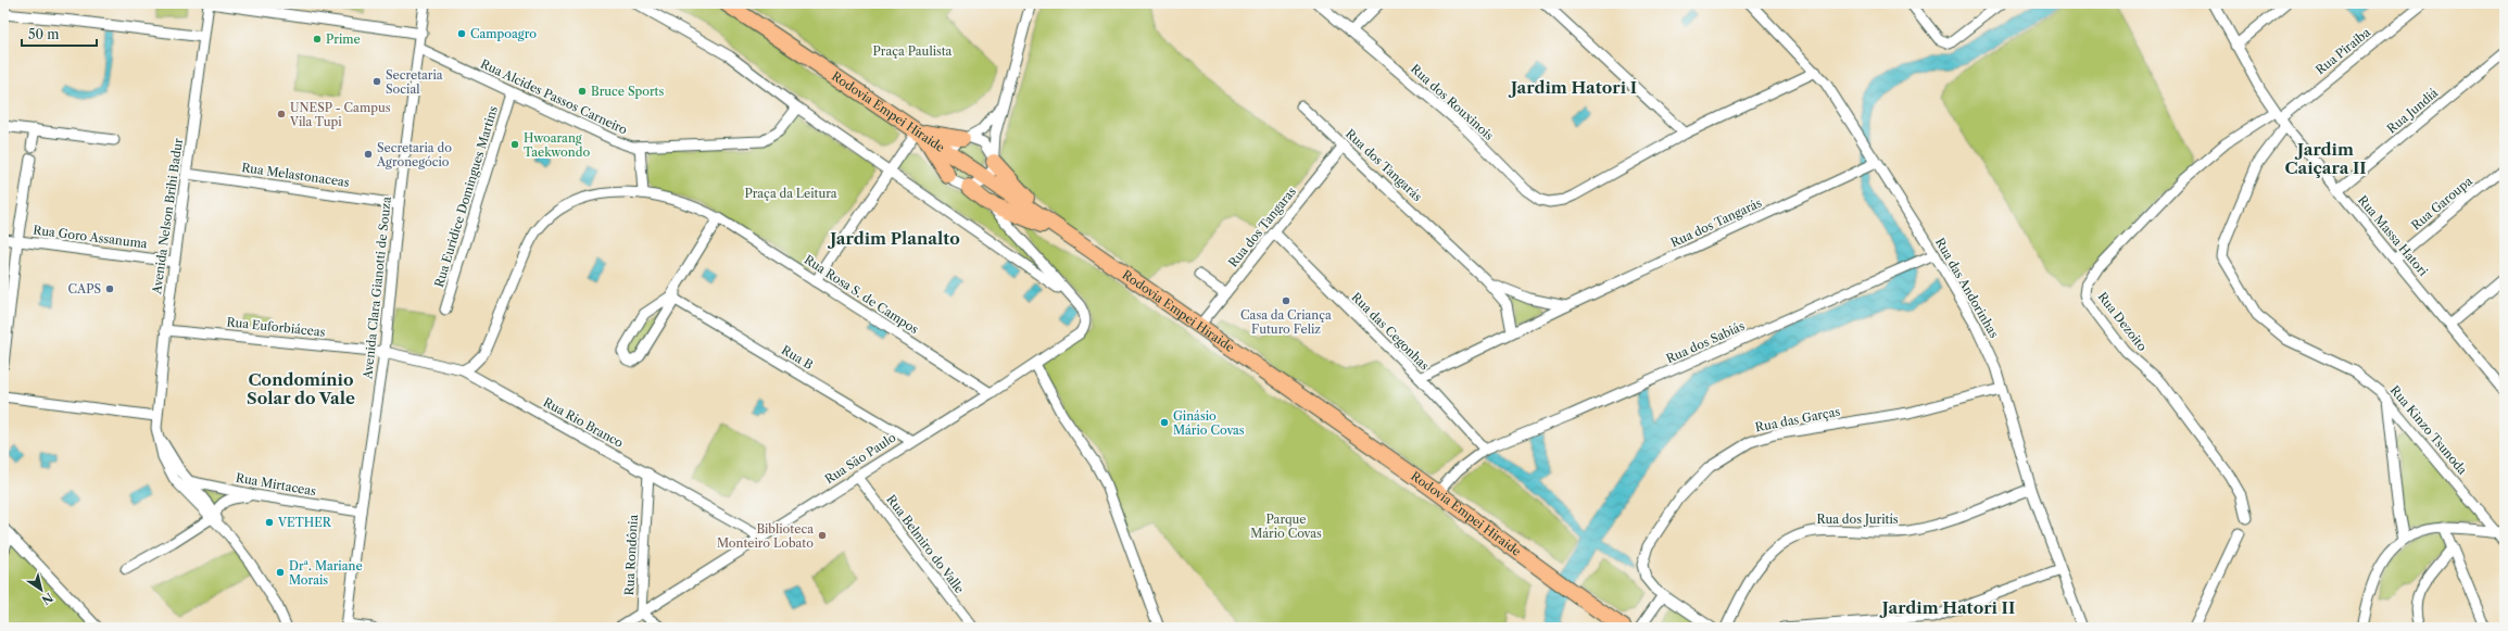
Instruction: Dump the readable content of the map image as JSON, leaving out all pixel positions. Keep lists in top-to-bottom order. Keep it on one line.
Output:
{"streets":{"main road":["Rodovia Empei Hiraide"],"street":["Rua Piraiba","Rua Alcides Passos Carneiro","Rua dos Rouxinois","Rua Jundiá","Rua dos Tangarás","Rua Melastonaceas","Rua Euridice Domingues Martins","Rua Garoupa","Avenida Nelson Brihi Badur","Rua dos Tangaras","Rua Massa Hatori","Rua Goro Assanuma","Avenida Clara Gianotti de Souza","Rua das Andorinhas","Rua Rosa S. de Campos","Rua Dezoito","Rua Euforbiáceas","Rua das Cegonhas","Rua dos Sabiás","Rua B","Rua das Garças","Rua Rio Branco","Rua Kinzo Tsunoda","Rua São Paulo","Rua Mirtaceas","Rua dos Juritís","Rua Belmiro do Valle","Rua Rondônia"]},"crossings":[["Rua Piraiba","Rua Massa Hatori"],["Rua Piraiba","Rua Dezoito"],["Rua Piraiba","Rua Kinzo Tsunoda"],["Rua Alcides Passos Carneiro","Rua Euridice Domingues Martins"],["Rua Alcides Passos Carneiro","Avenida Clara Gianotti de Souza"],["Rua dos Rouxinois","Rua das Andorinhas"],["Rodovia Empei Hiraide","Rua dos Tangaras"],["Rodovia Empei Hiraide","Rua dos Sabiás"],["Rua Jundiá","Rua Massa Hatori"],["Rua dos Tangarás","Rua dos Tangaras"],["Rua dos Tangarás","Rua das Andorinhas"],["Rua dos Tangarás","Rua das Cegonhas"],["Rua Melastonaceas","Avenida Nelson Brihi Badur"],["Rua Melastonaceas","Avenida Clara Gianotti de Souza"],["Rua Garoupa","Rua Massa Hatori"],["Avenida Nelson Brihi Badur","Rua Goro Assanuma"],["Avenida Nelson Brihi Badur","Rua Euforbiáceas"],["Avenida Nelson Brihi Badur","Rua Mirtaceas"],["Rua dos Tangaras","Rua das Cegonhas"],["Rua Massa Hatori","Rua Dezoito"],["Rua Massa Hatori","Rua Kinzo Tsunoda"],["Avenida Clara Gianotti de Souza","Rua Euforbiáceas"],["Avenida Clara Gianotti de Souza","Rua Rio Branco"],["Avenida Clara Gianotti de Souza","Rua Mirtaceas"],["Rua das Andorinhas","Rua dos Sabiás"],["Rua das Andorinhas","Rua das Garças"],["Rua das Andorinhas","Rua dos Juritís"],["Rua Rosa S. de Campos","Rua Rio Branco"],["Rua Rosa S. de Campos","Rua São Paulo"],["Rua Dezoito","Rua Kinzo Tsunoda"],["Rua Euforbiáceas","Rua Rio Branco"],["Rua das Cegonhas","Rua dos Sabiás"],["Rua B","Rua São Paulo"],["Rua Rio Branco","Rua São Paulo"],["Rua Rio Branco","Rua Rondônia"],["Rua São Paulo","Rua Belmiro do Valle"],["Rua São Paulo","Rua Rondônia"]],"districts":["Jardim Hatori I","Jardim Caiçara II","Jardim Planalto","Condomínio Solar do Vale","Jardim Hatori II"],"parks":["Praça Paulista","Praça da Leitura","Parque Mário Covas"],"places":["Campoagro","Prime","Secretaria Social","Bruce Sports","UNESP - Campus Vila Tupi","Hwoarang Taekwondo","Secretaria do Agronegócio","CAPS","Casa da Criança Futuro Feliz","Ginásio Mário Covas","VETHER","Biblioteca Monteiro Lobato","Drª. Mariane Morais"],"scale_bar":"50 m","north":"bottom right"}
